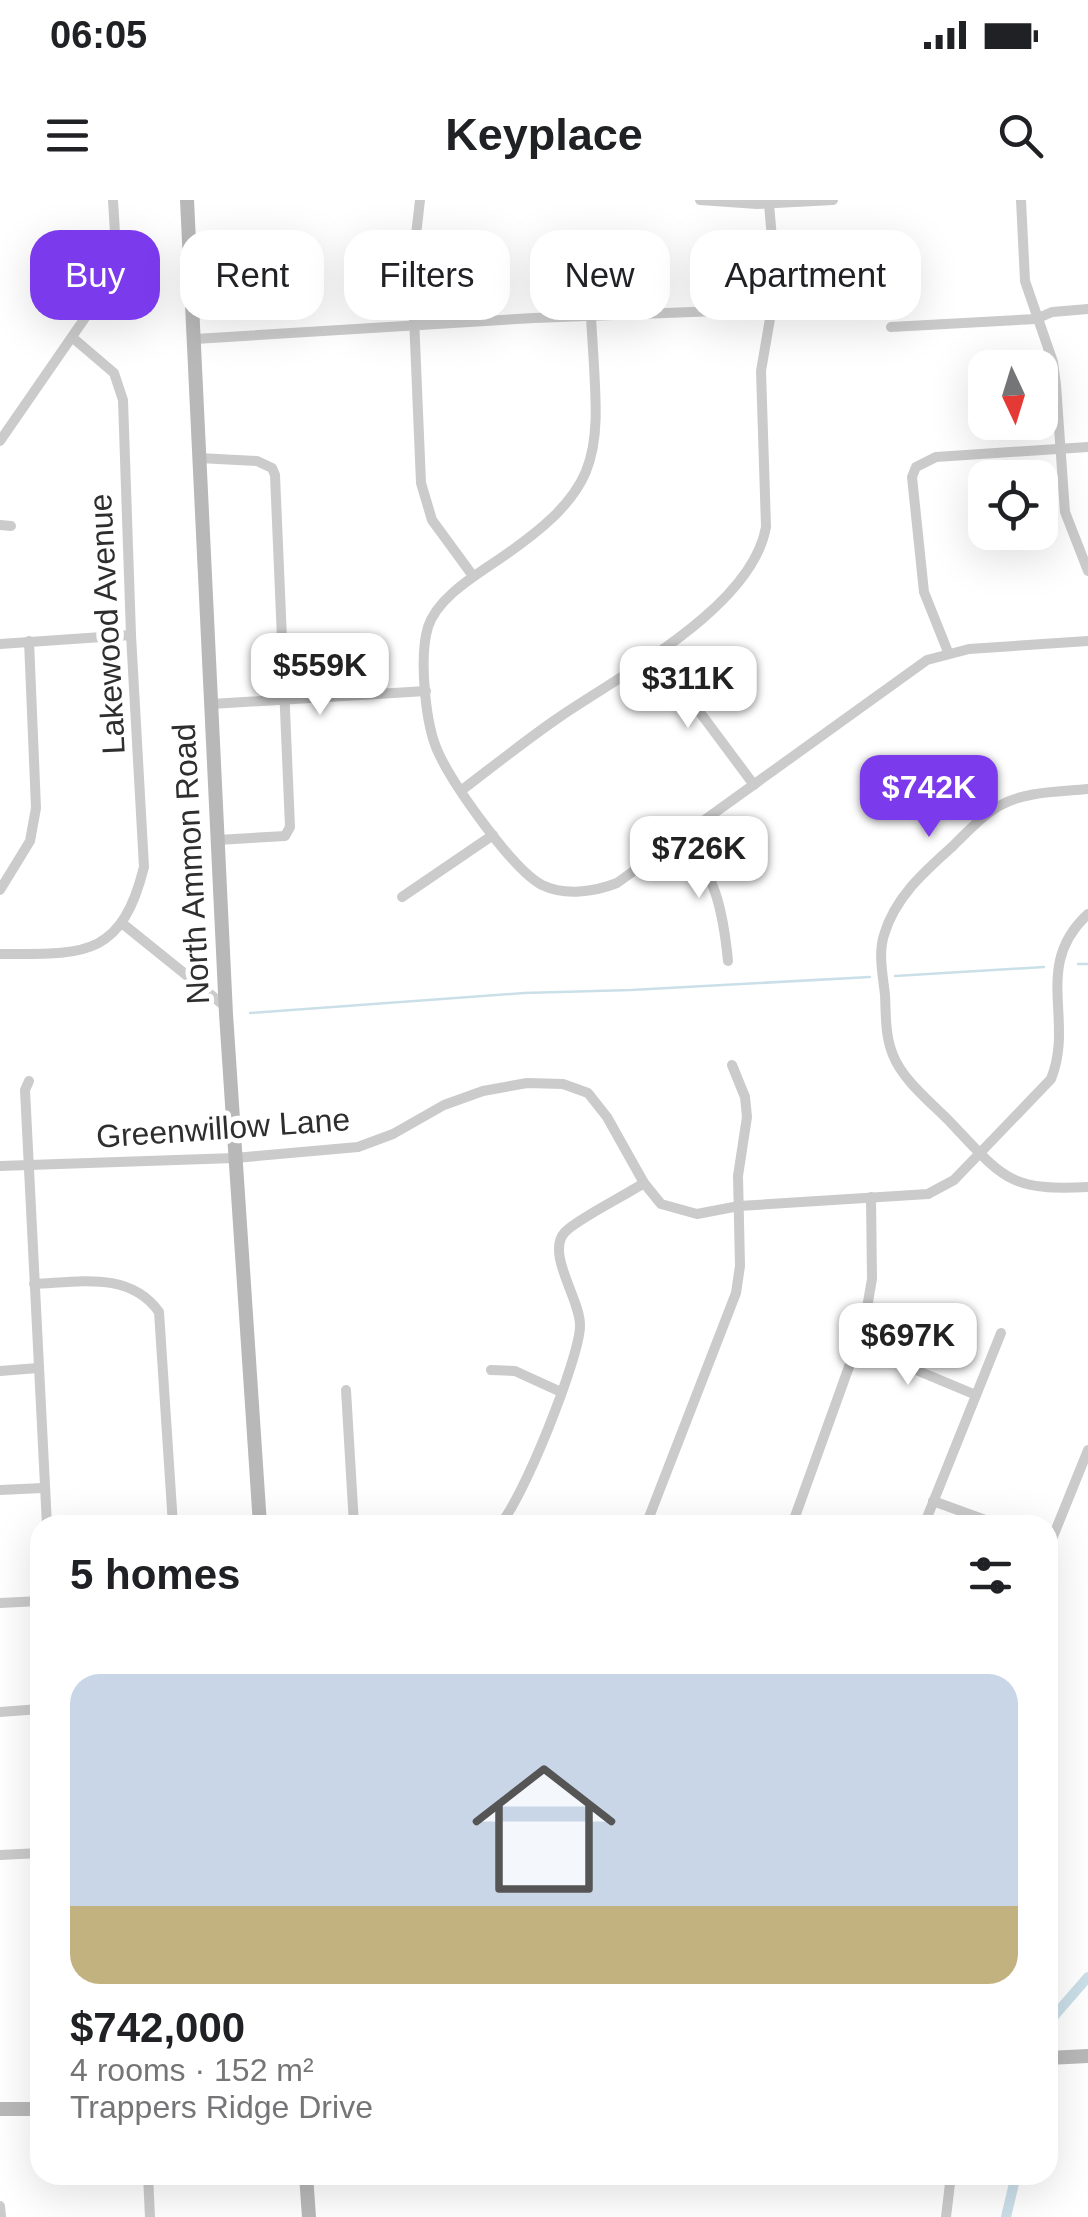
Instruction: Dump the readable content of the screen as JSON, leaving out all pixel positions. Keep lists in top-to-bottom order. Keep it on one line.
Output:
{"streets":{"main road":["North Ammon Road"],"street":["Lakewood Avenue","Greenwillow Lane"]},"crossings":[["North Ammon Road","Greenwillow Lane"]],"north":"bottom","page":{"status":"06:05","header":"Keyplace","chip":["Buy","Rent","Filters","New","Apartment"],"price":["$559K","$311K","$742K","$726K","$697K"],"heading":"5 homes","list":[{"name":"$742,000","note":"4 rooms · 152 m² · Trappers Ridge Drive"}]}}
